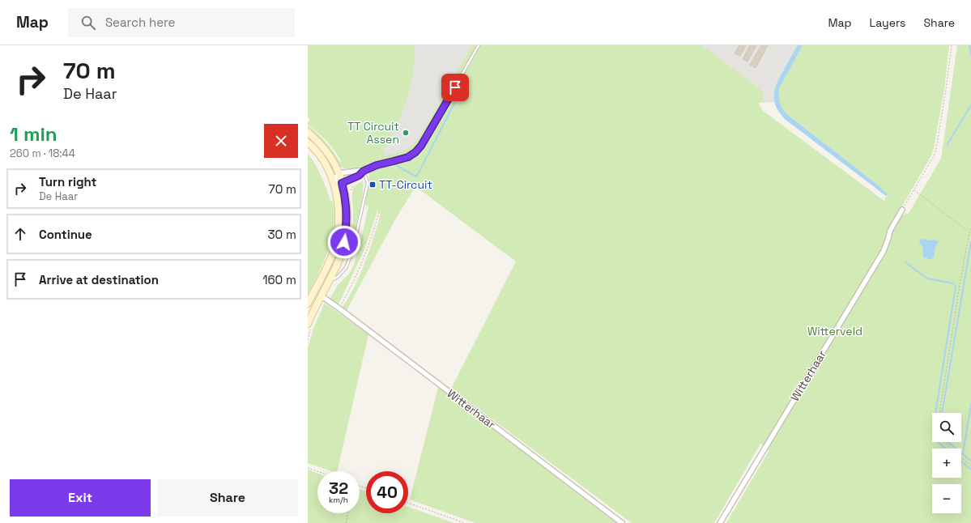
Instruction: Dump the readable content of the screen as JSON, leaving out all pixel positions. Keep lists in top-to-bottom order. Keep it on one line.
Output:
{"streets":{"street":["Witterhaar"]},"parks":["Witterveld"],"places":{"other":["TT Circuit Assen"],"transit":["TT-Circuit"]},"page":{"header":"Map","search":"Search here","nav":["Map","Layers","Share"],"turn":["70 m","De Haar"],"heading":["1 min","260 m · 18:44"],"list":[{"name":"Turn right","note":"De Haar","value":"70 m"},{"name":"Continue","value":"30 m"},{"name":"Arrive at destination","value":"160 m"}],"map_buttons":["+","−"],"speed":"32 km/h","limit":"40","buttons":["Exit","Share"]}}
